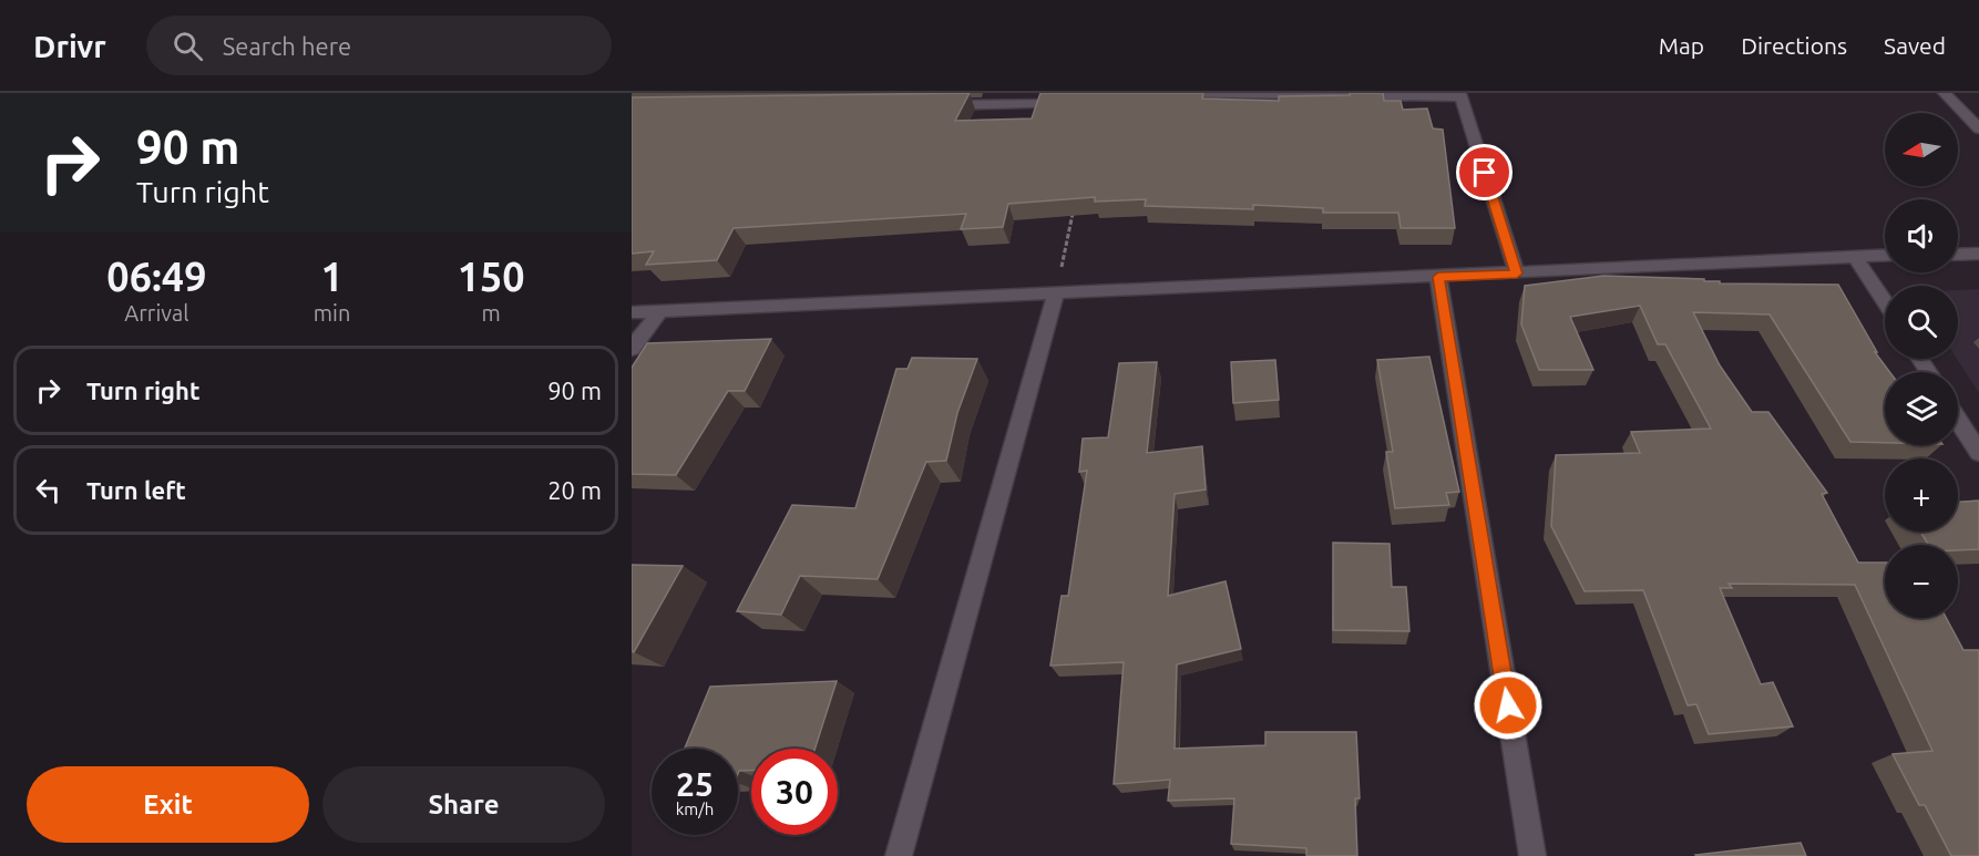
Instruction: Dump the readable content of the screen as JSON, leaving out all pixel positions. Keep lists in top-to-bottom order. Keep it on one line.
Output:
{"north":"left","page":{"header":"Drivr","search":"Search here","nav":["Map","Directions","Saved"],"turn":["90 m","Turn right"],"map_buttons":["+","−"],"eta":["06:49","Arrival","1","min","150","m"],"list":[{"name":"Turn right","value":"90 m"},{"name":"Turn left","value":"20 m"}],"speed":"25 km/h","limit":"30","buttons":["Exit","Share"]}}
